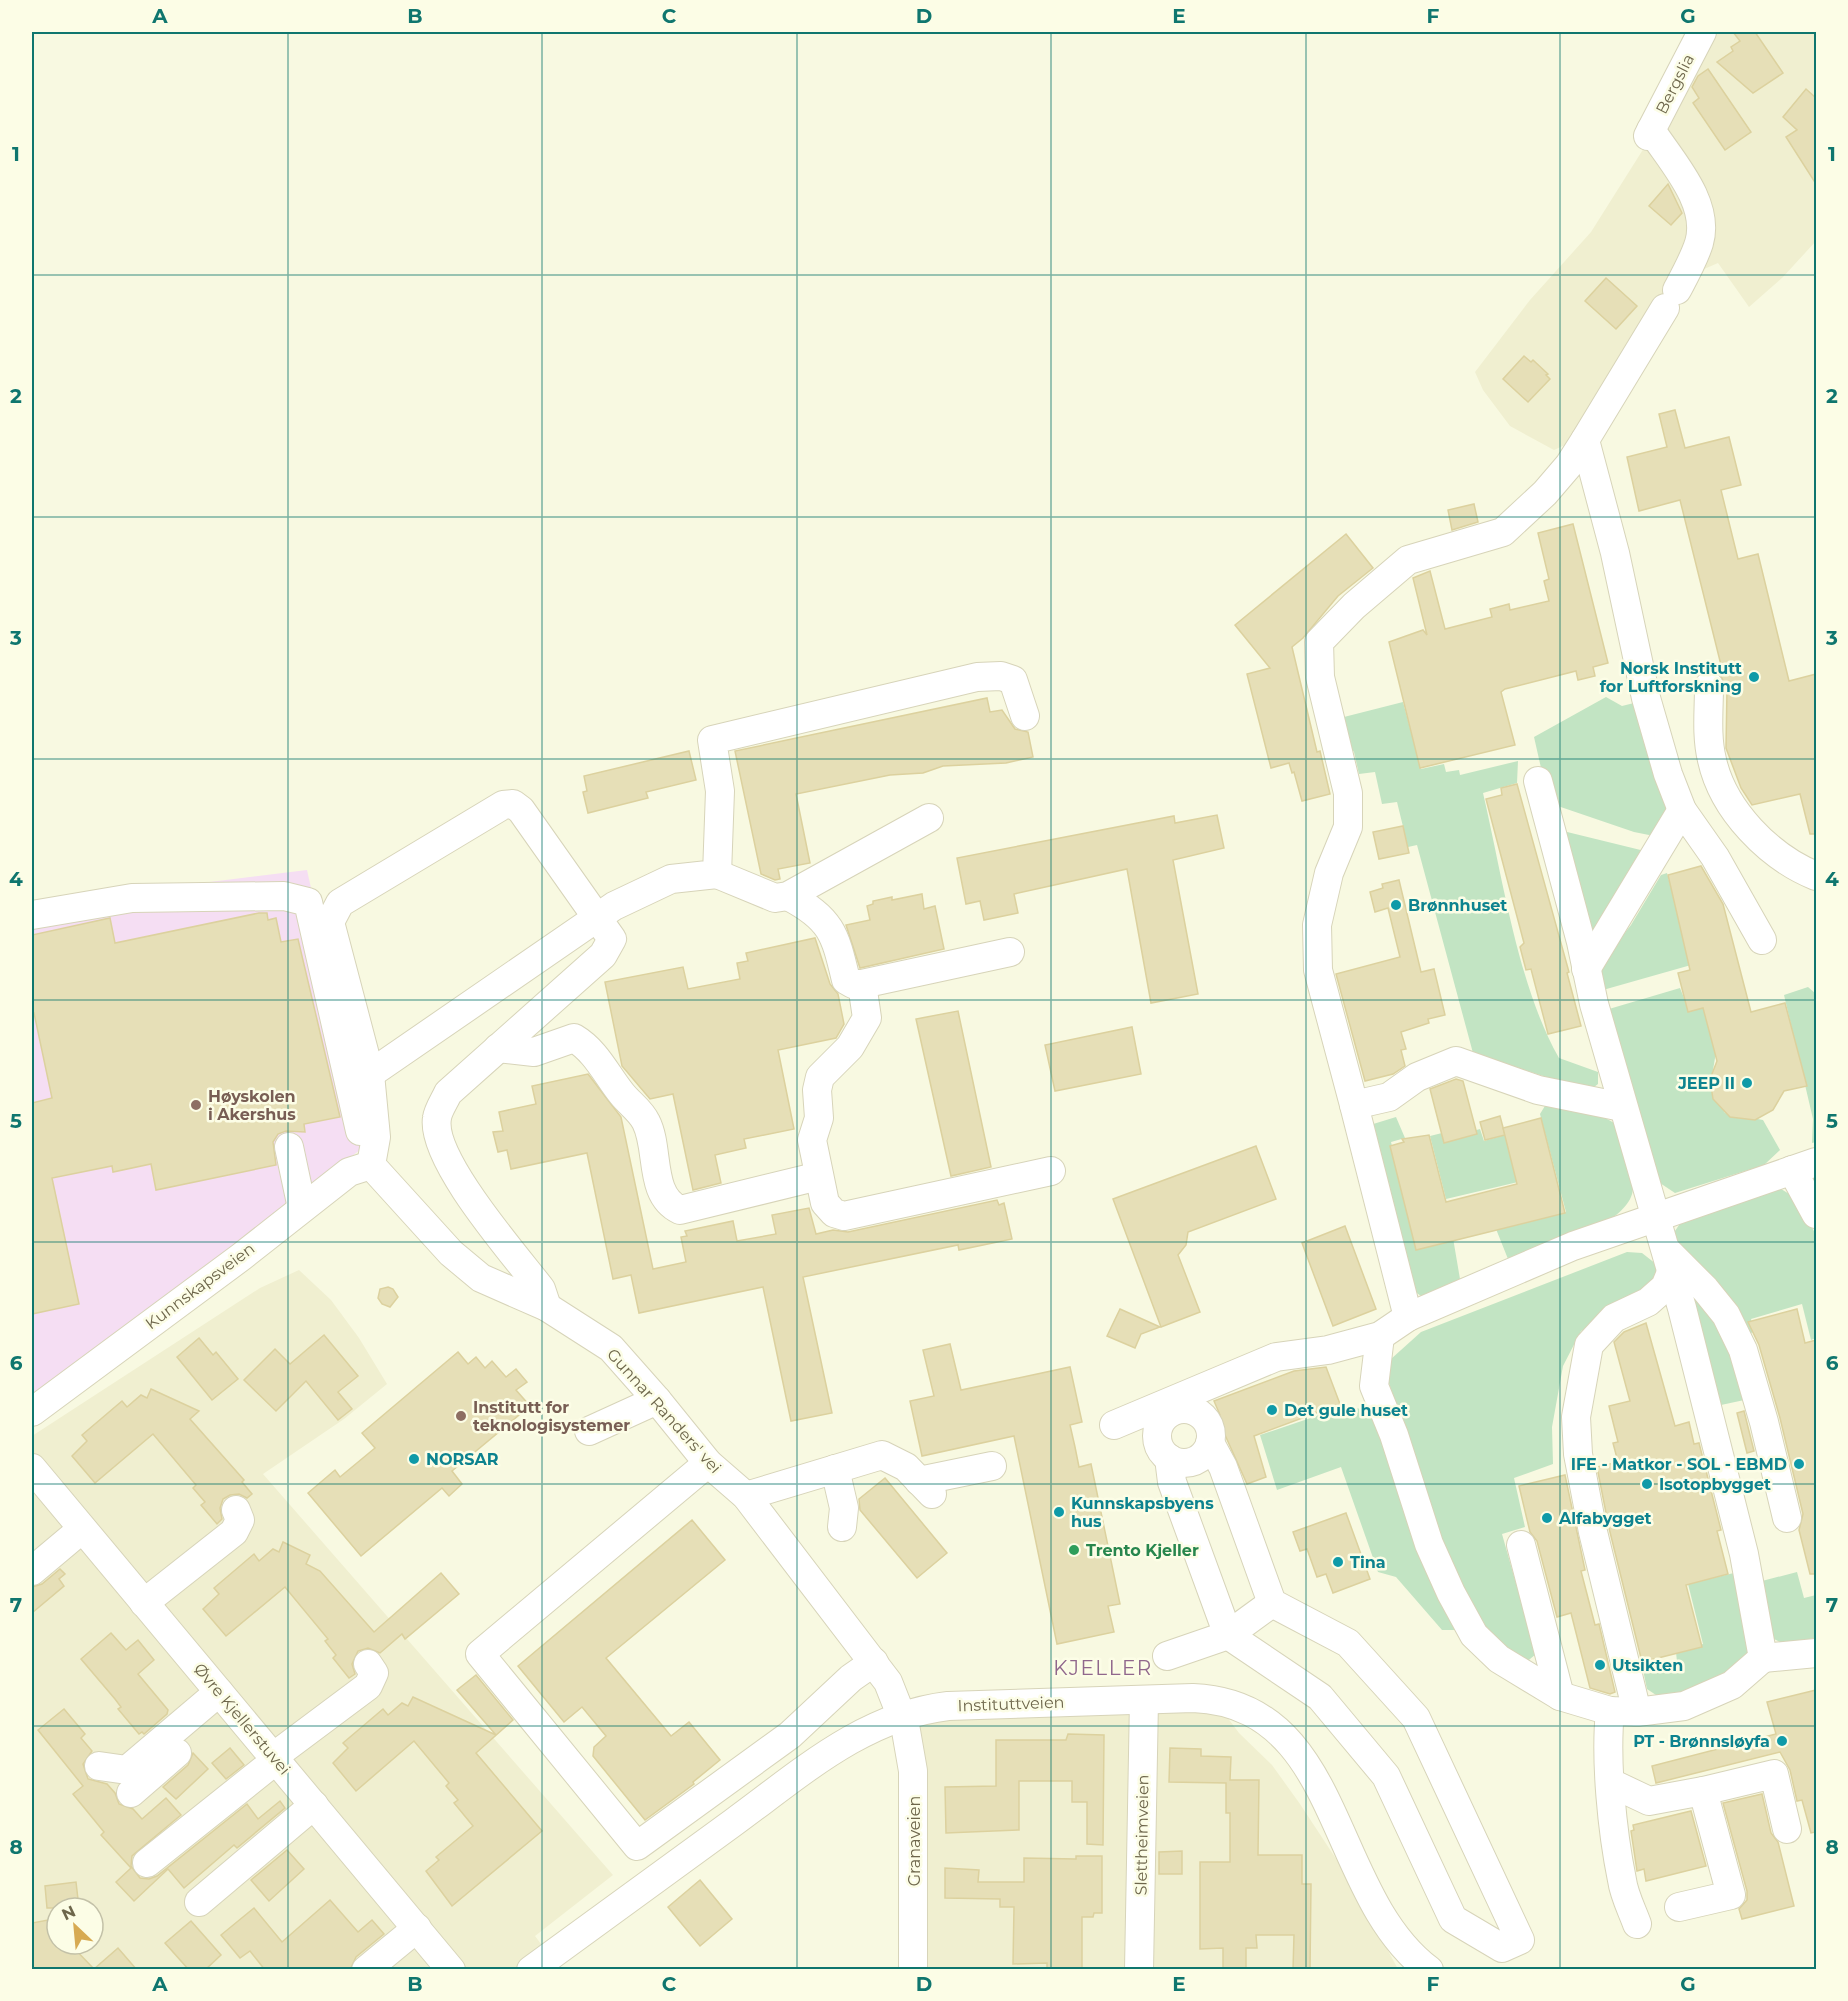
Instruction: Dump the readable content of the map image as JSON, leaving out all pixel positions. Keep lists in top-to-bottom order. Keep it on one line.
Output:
{"streets":{"street":["Bergslia","Kunnskapsveien","Gunnar Randers' vei","Instituttveien","Øvre Kjellerstuvei","Slettheimveien","Granaveien"]},"crossings":[["Kunnskapsveien","Gunnar Randers' vei"],["Gunnar Randers' vei","Instituttveien"],["Gunnar Randers' vei","Granaveien"],["Instituttveien","Slettheimveien"],["Instituttveien","Granaveien"]],"districts":["KJELLER"],"places":["Norsk Institutt for Luftforskning","Brønnhuset","JEEP II","Høyskolen i Akershus","Det gule huset","Institutt for teknologisystemer","NORSAR","IFE - Matkor - SOL - EBMD","Isotopbygget","Kunnskapsbyens hus","Alfabygget","Trento Kjeller","Tina","Utsikten","PT - Brønnsløyfa"],"north":"top left","grid":{"columns":["A","B","C","D","E","F","G"],"rows":["1","2","3","4","5","6","7","8"]}}
